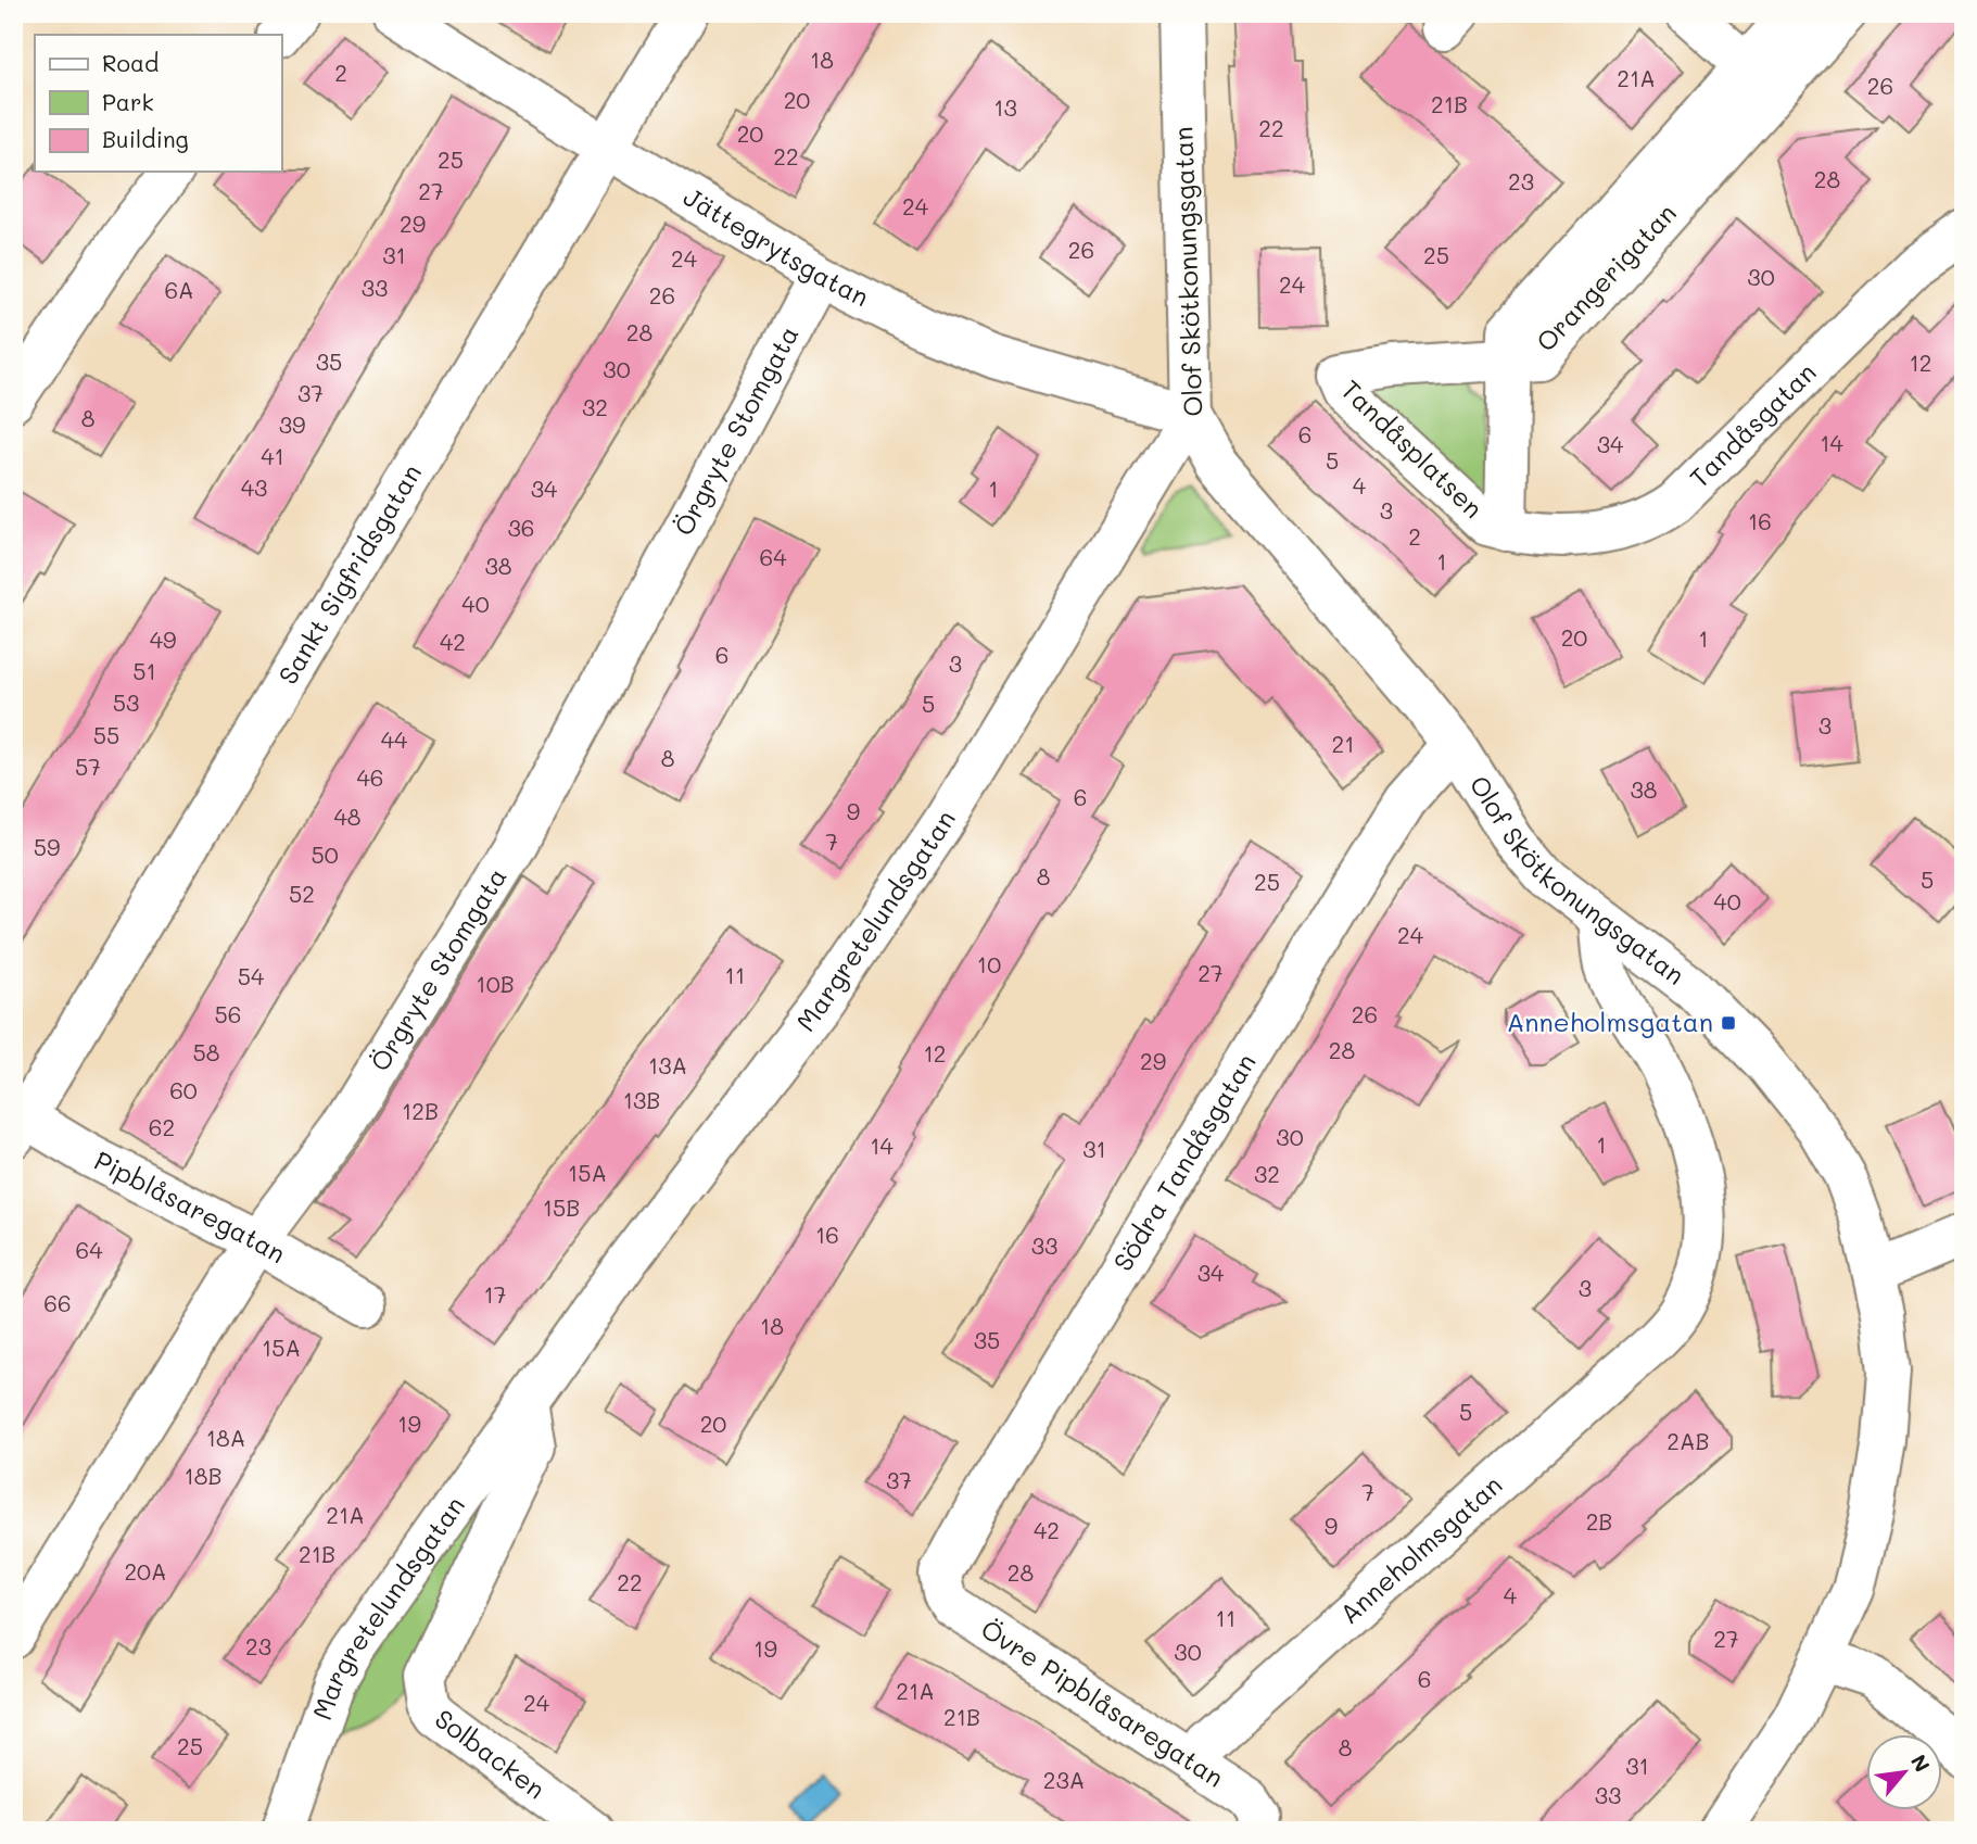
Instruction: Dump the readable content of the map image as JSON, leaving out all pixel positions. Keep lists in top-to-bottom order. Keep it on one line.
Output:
{"streets":{"street":["Jättegrytsgatan","Olof Skötkonungsgatan","Orangerigatan","Tandåsgatan","Örgryte Stomgata","Tandåsplatsen","Sankt Sigfridsgatan","Margretelundsgatan","Södra Tandåsgatan","Pipblåsaregatan","Anneholmsgatan","Övre Pipblåsaregatan","Solbacken"]},"crossings":[["Jättegrytsgatan","Olof Skötkonungsgatan"],["Jättegrytsgatan","Örgryte Stomgata"],["Jättegrytsgatan","Sankt Sigfridsgatan"],["Jättegrytsgatan","Margretelundsgatan"],["Olof Skötkonungsgatan","Margretelundsgatan"],["Olof Skötkonungsgatan","Södra Tandåsgatan"],["Olof Skötkonungsgatan","Anneholmsgatan"],["Orangerigatan","Tandåsplatsen"],["Tandåsgatan","Tandåsplatsen"],["Örgryte Stomgata","Pipblåsaregatan"],["Sankt Sigfridsgatan","Pipblåsaregatan"],["Margretelundsgatan","Solbacken"],["Södra Tandåsgatan","Övre Pipblåsaregatan"],["Anneholmsgatan","Övre Pipblåsaregatan"]],"places":{"transit":["Anneholmsgatan"]},"house_numbers":["18","2","21A","26","20","21B","13","22","20","22","25","28","23","27","24","29","26","31","25","24","30","24","33","6A","26","28","35","12","30","37","32","8","39","6","14","34","41","5","4","43","34","1","3","16","36","2","64","1","38","40","20","1","49","42","6","3","51","53","5","3","55","44","21","8","57","46","38","6","9","48","7","59","50","8","5","25","52","40","24","10","27","11","54","10B","56","26","28","58","12","29","13A","60","13B","12B","62","30","1","14","31","15A","32","15B","16","33","64","34","3","17","66","18","35","15A","5","19","20","18A","2AB","18B","37","7","21A","2B","9","42","21B","20A","28","22","4","11","27","23","19","30","6","21A","24","21B","25","8","31","23A","33"],"legend":["Road","Park","Building"],"north":"top right"}
